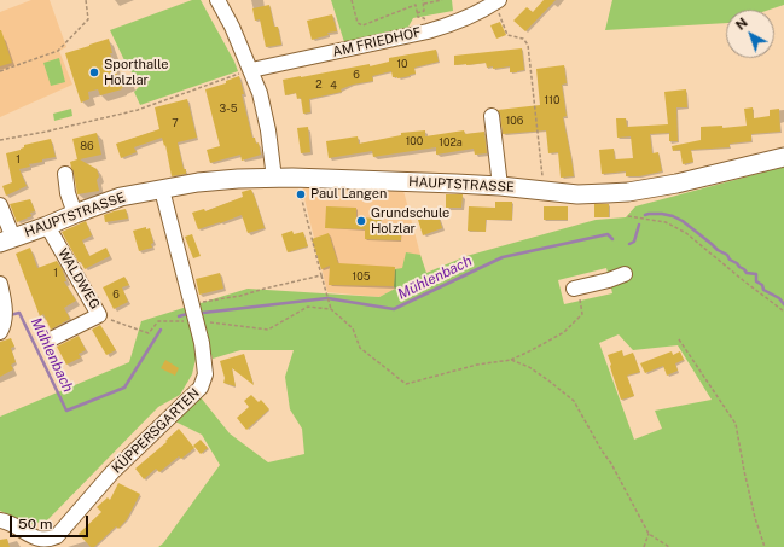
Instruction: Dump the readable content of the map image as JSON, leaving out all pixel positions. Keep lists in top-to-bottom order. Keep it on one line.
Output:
{"streets":{"main road":["HAUPTSTRASSE"],"street":["AM FRIEDHOF","WALDWEG","KÜPPERSGARTEN"]},"crossings":[["HAUPTSTRASSE","WALDWEG"],["HAUPTSTRASSE","KÜPPERSGARTEN"]],"water":["Mühlenbach"],"places":["Sporthalle Holzlar","Paul Langen","Grundschule Holzlar"],"house_numbers":["10","6","2","4","110","3-5","106","7","100","102a","86","1","1","105","6"],"scale_bar":"50 m","north":"top left"}
